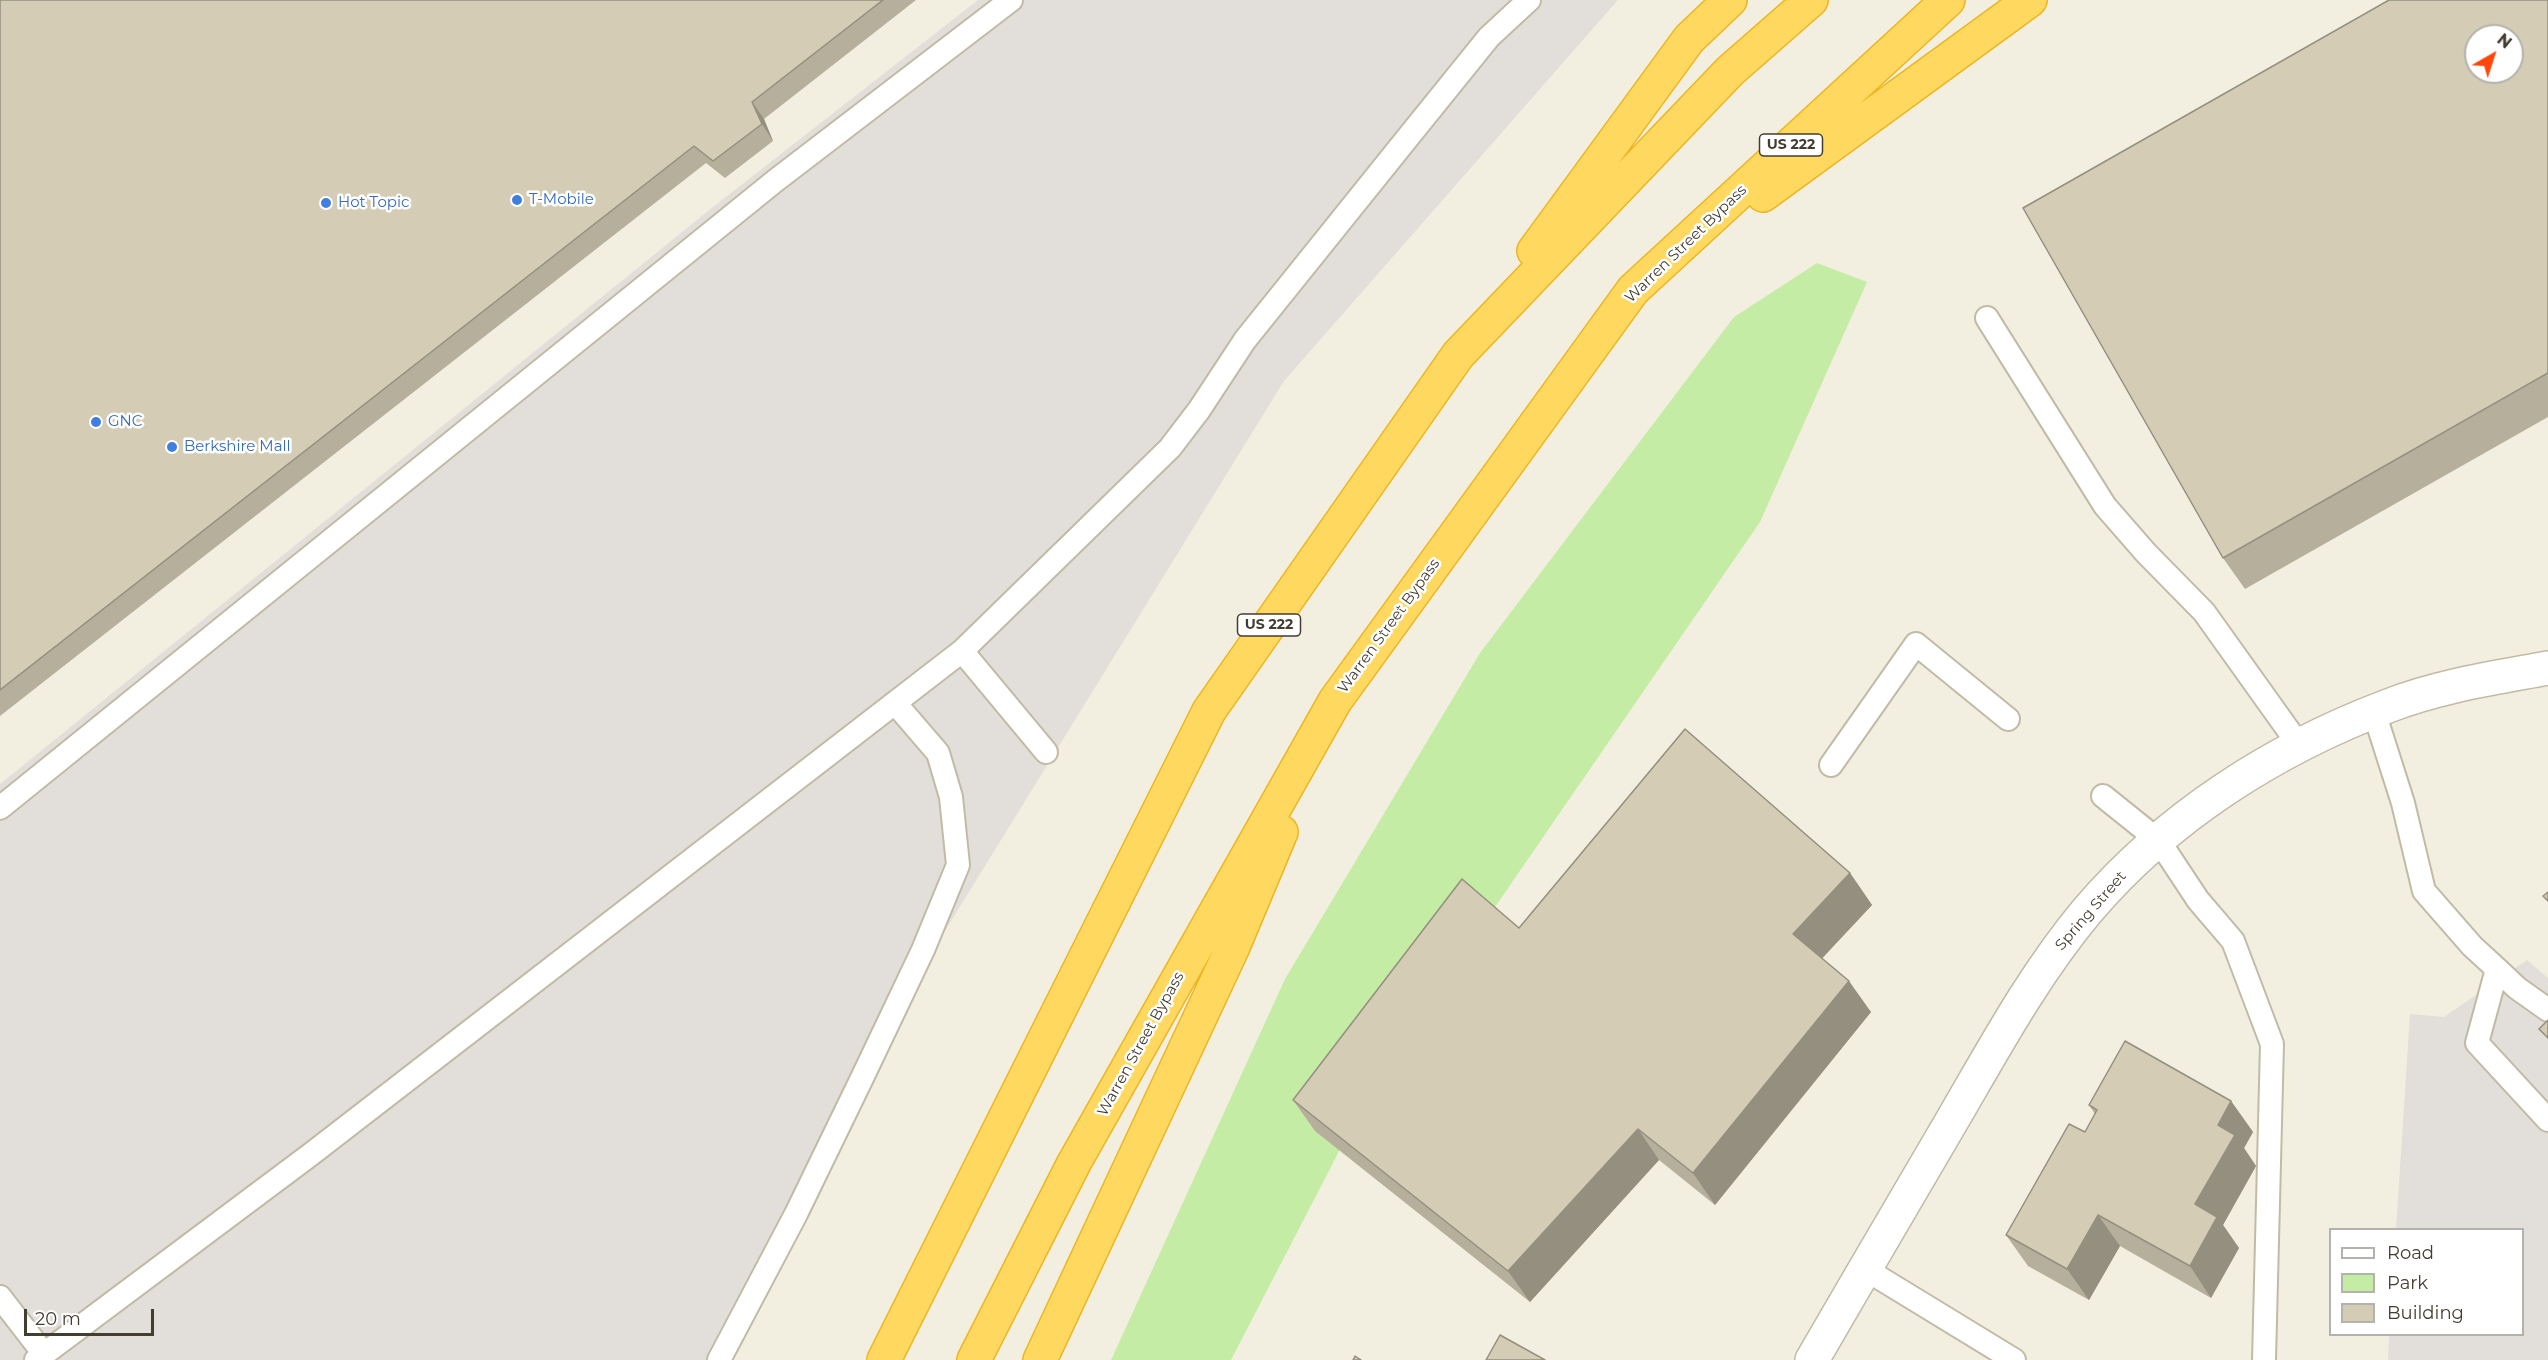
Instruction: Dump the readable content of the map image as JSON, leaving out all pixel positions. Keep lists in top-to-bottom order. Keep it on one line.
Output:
{"streets":{"highway":["US 222","Warren Street Bypass"],"street":["Spring Street"]},"places":["T-Mobile","Hot Topic","GNC","Berkshire Mall"],"legend":["Road","Park","Building"],"scale_bar":"20 m","north":"top right"}
